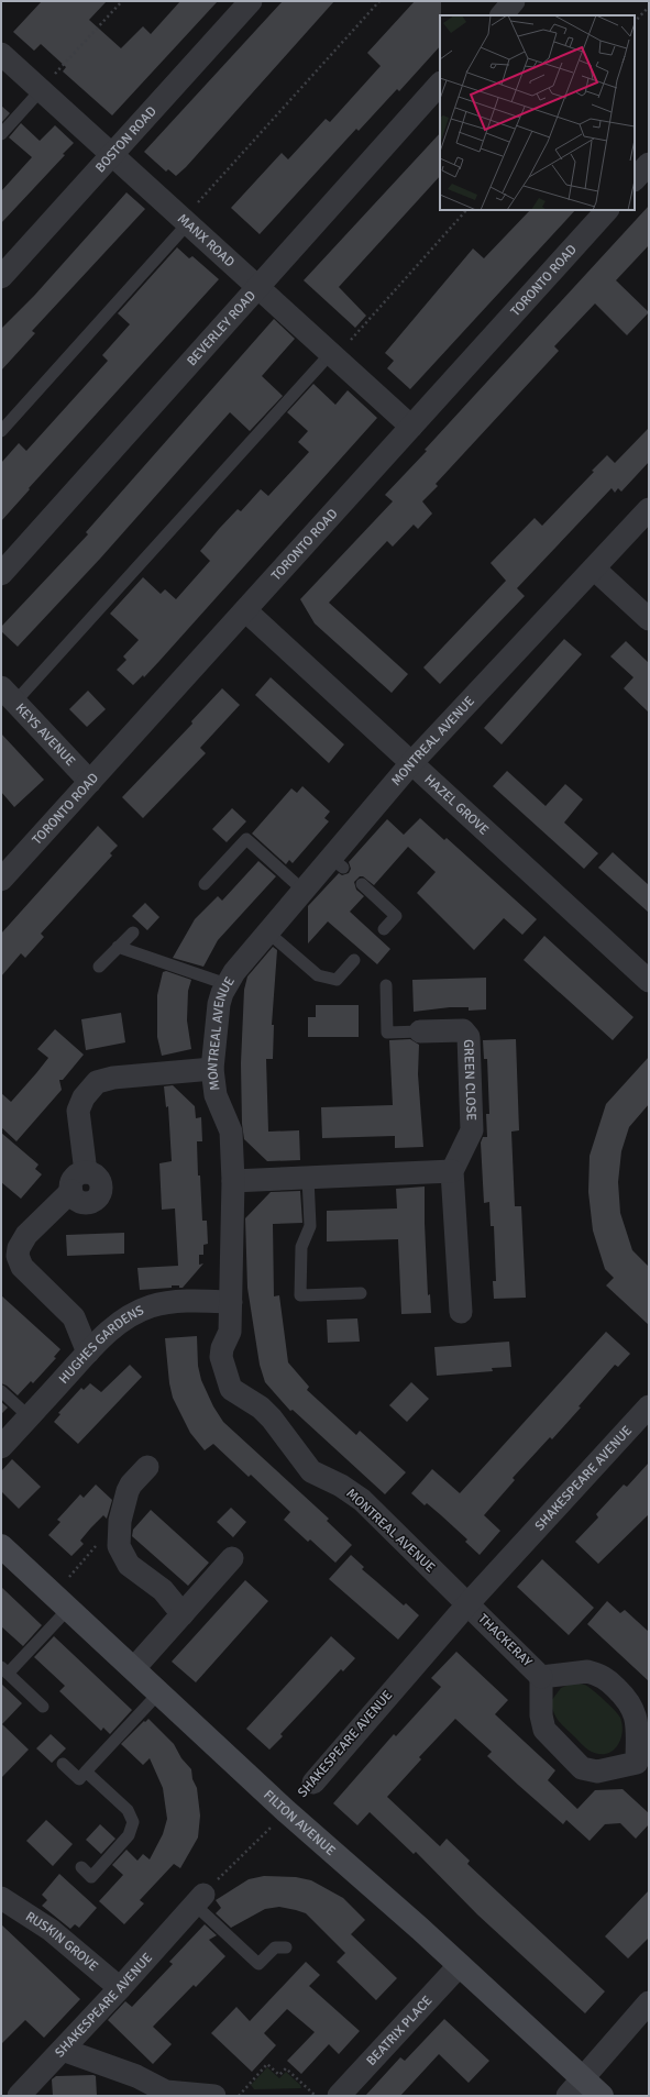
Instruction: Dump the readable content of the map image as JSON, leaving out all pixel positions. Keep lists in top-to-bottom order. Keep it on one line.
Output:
{"streets":{"street":["BOSTON ROAD","MANX ROAD","TORONTO ROAD","BEVERLEY ROAD","KEYS AVENUE","MONTREAL AVENUE","HAZEL GROVE","GREEN CLOSE","HUGHES GARDENS","SHAKESPEARE AVENUE","THACKERAY","FILTON AVENUE","RUSKIN GROVE","BEATRIX PLACE"]},"crossings":[["BOSTON ROAD","MANX ROAD"],["MANX ROAD","TORONTO ROAD"],["MANX ROAD","BEVERLEY ROAD"],["TORONTO ROAD","KEYS AVENUE"],["TORONTO ROAD","HAZEL GROVE"],["MONTREAL AVENUE","HAZEL GROVE"],["MONTREAL AVENUE","HUGHES GARDENS"],["MONTREAL AVENUE","SHAKESPEARE AVENUE"],["MONTREAL AVENUE","THACKERAY"],["SHAKESPEARE AVENUE","THACKERAY"],["SHAKESPEARE AVENUE","RUSKIN GROVE"],["FILTON AVENUE","BEATRIX PLACE"]]}
